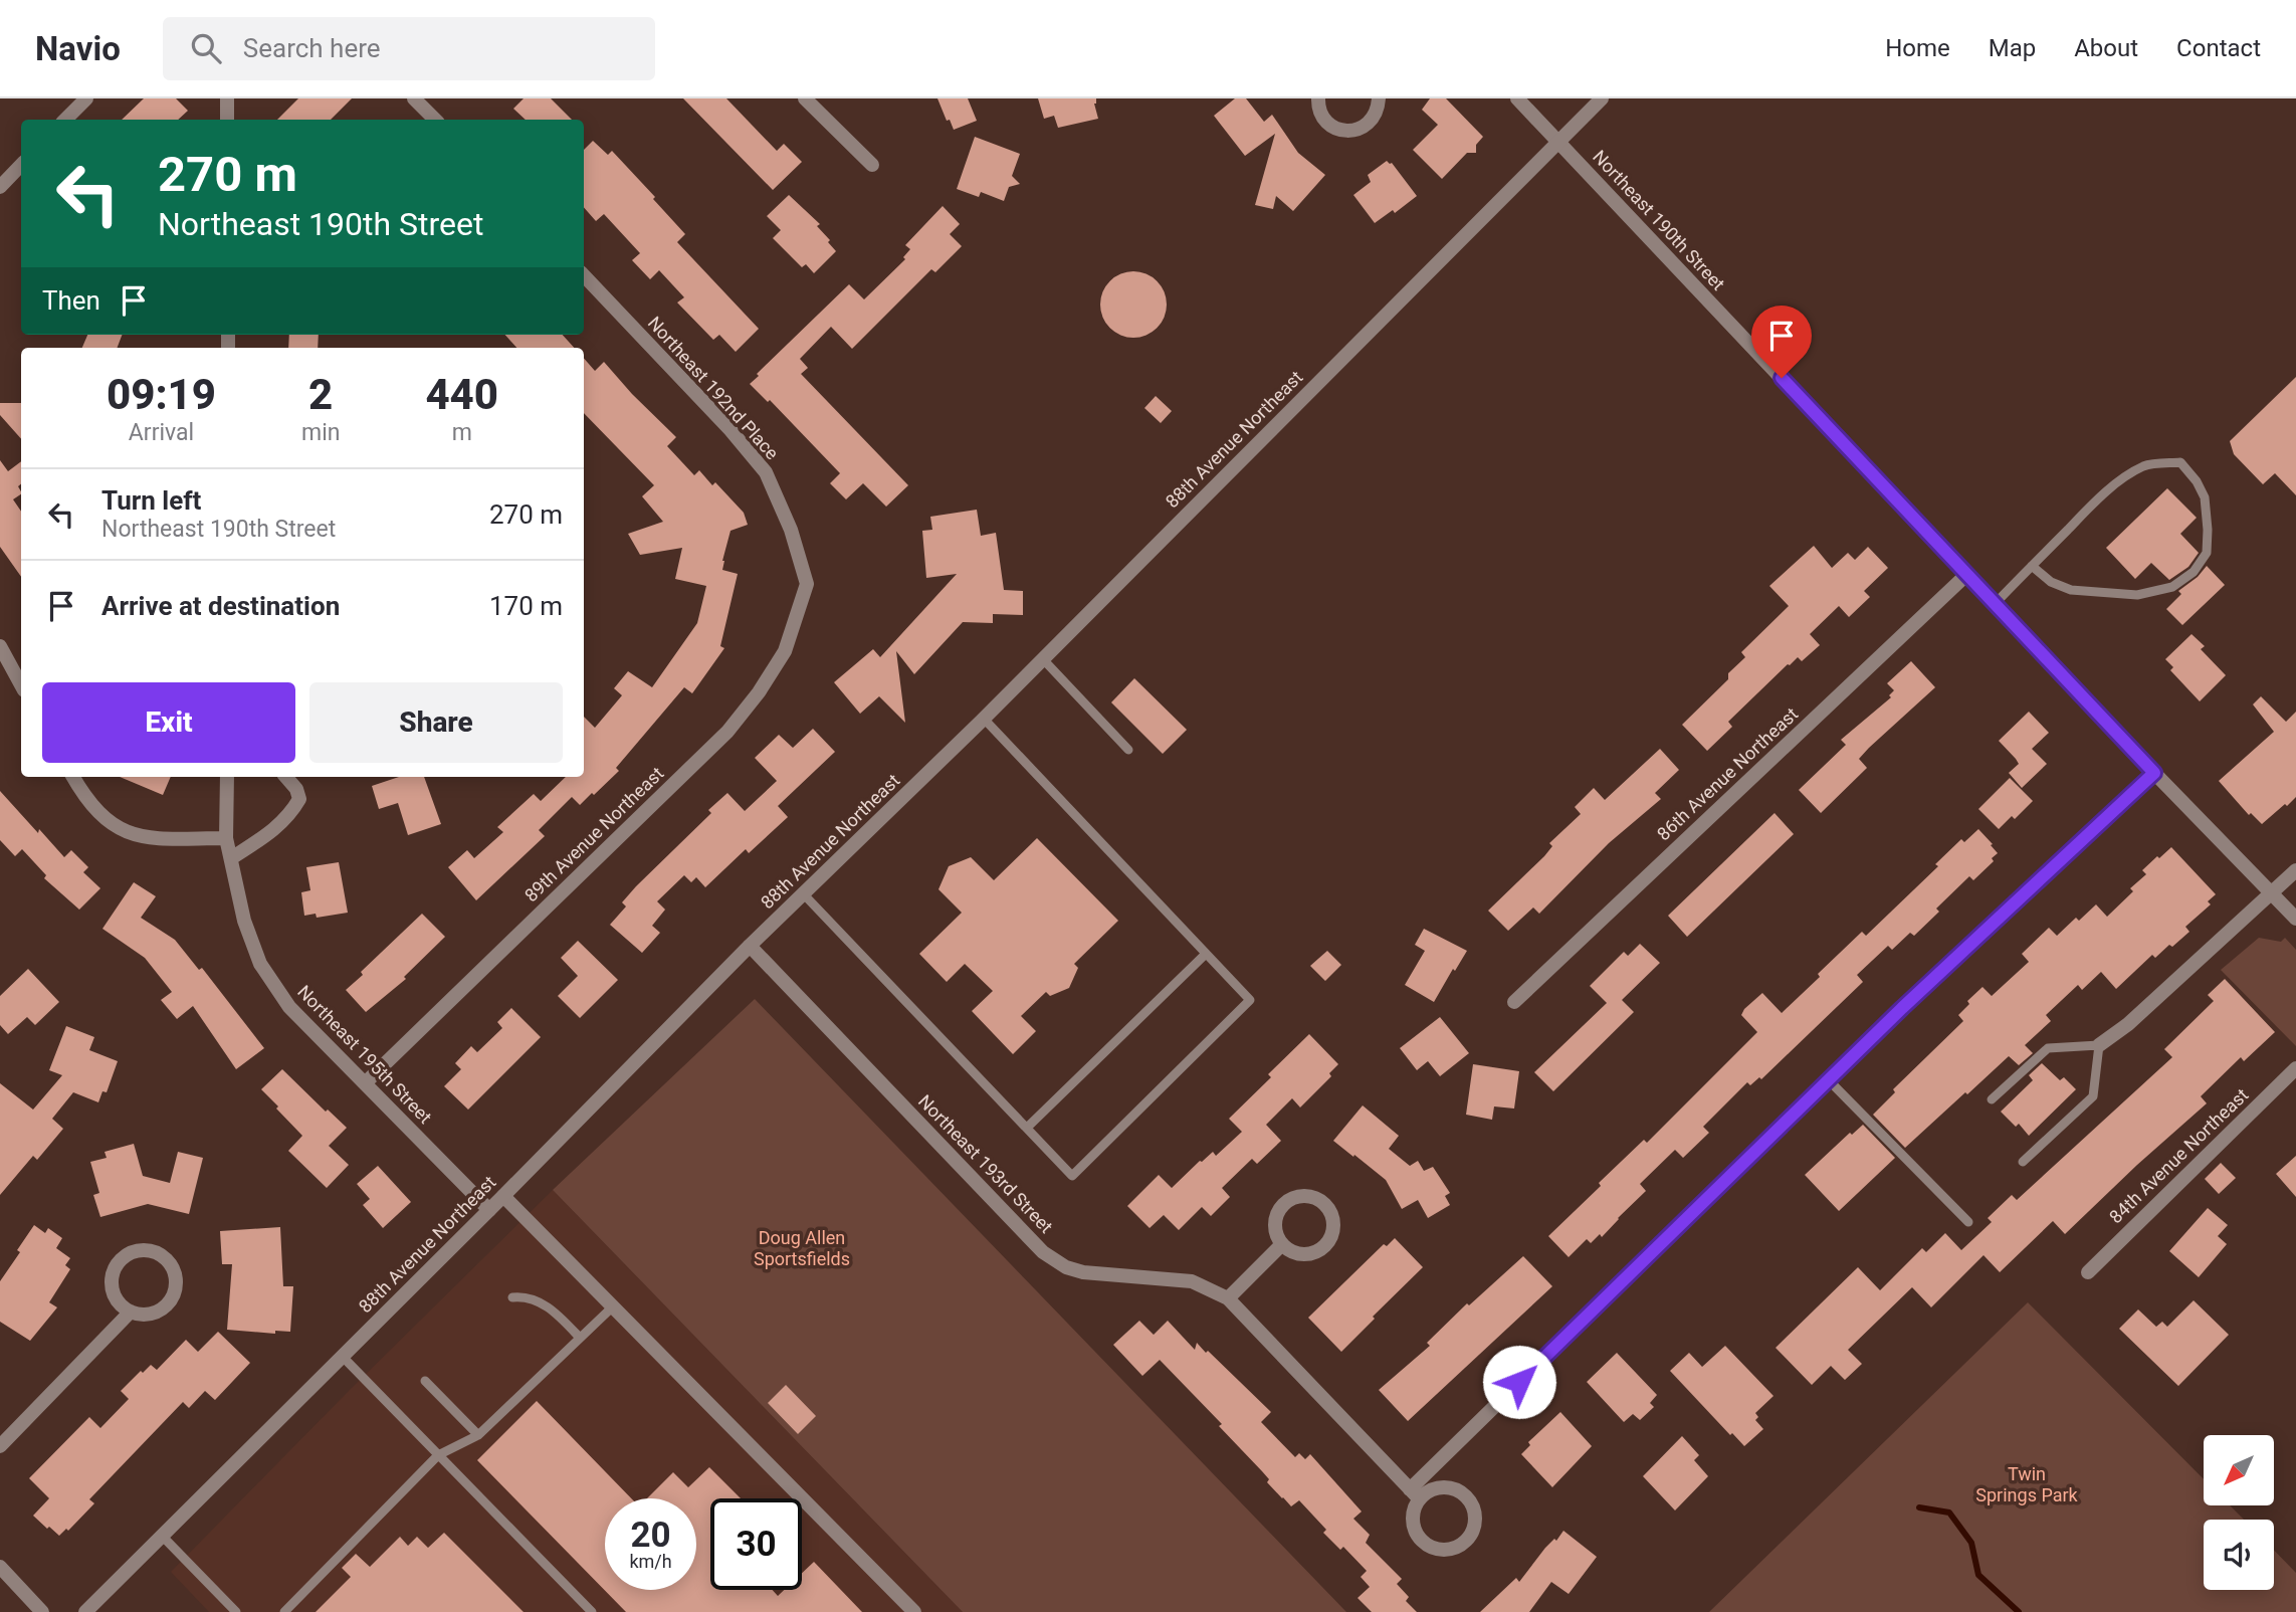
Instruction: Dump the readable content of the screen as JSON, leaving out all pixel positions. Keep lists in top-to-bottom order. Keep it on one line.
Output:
{"streets":{"street":["Northeast 190th Street","Northeast 192nd Place","88th Avenue Northeast","86th Avenue Northeast","89th Avenue Northeast","Northeast 195th Street","84th Avenue Northeast","Northeast 193rd Street"]},"crossings":[["Northeast 190th Street","88th Avenue Northeast"],["Northeast 190th Street","86th Avenue Northeast"],["Northeast 192nd Place","89th Avenue Northeast"],["88th Avenue Northeast","Northeast 195th Street"],["88th Avenue Northeast","Northeast 193rd Street"],["89th Avenue Northeast","Northeast 195th Street"]],"parks":["Doug Allen Sportsfields","Twin Springs Park"],"north":"bottom left","page":{"header":"Navio","search":"Search here","nav":["Home","Map","About","Contact"],"turn":["270 m","Northeast 190th Street"],"then":"Then","eta":["09:19","Arrival","2","min","440","m"],"list":[{"name":"Turn left","note":"Northeast 190th Street","value":"270 m"},{"name":"Arrive at destination","value":"170 m"}],"buttons":["Exit","Share"],"speed":"20 km/h","limit":"30"}}
